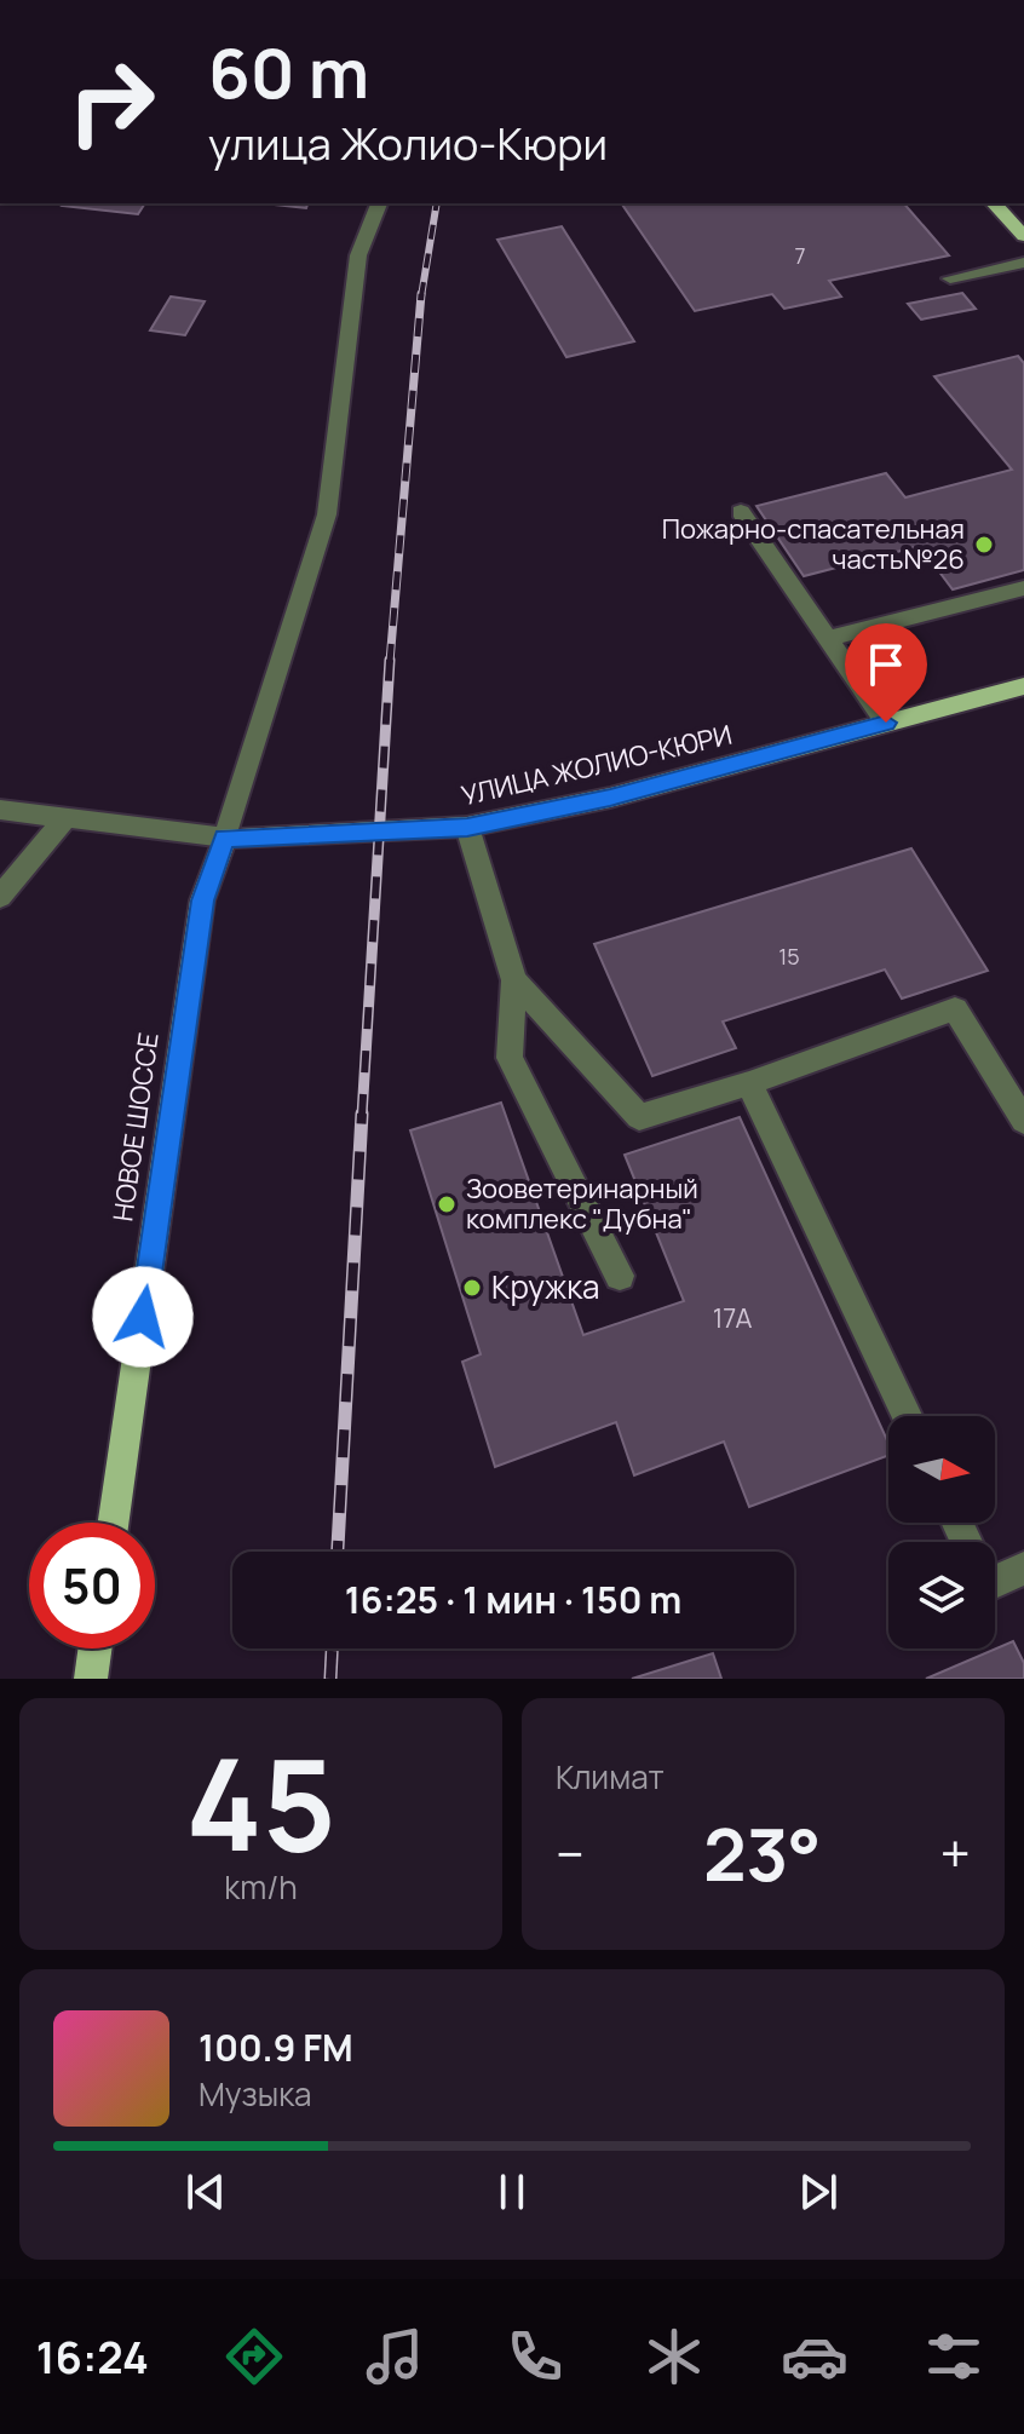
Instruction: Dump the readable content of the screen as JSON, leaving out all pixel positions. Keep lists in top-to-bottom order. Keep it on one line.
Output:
{"streets":{"main road":["УЛИЦА ЖОЛИО-КЮРИ","НОВОЕ ШОССЕ"]},"crossings":[["УЛИЦА ЖОЛИО-КЮРИ","НОВОЕ ШОССЕ"]],"places":["Пожарно-спасательная часть№26","Зооветеринарный комплекс \"Дубна\"","Кружка"],"house_numbers":["7","15","17А"],"north":"right","page":{"turn":["60 m","улица Жолио-Кюри"],"limit":"50","trip":"16:25 · 1 мин · 150 m","tile":[["45","km/h"],"Климат"],"heat":["−","23°","+"],"song":["100.9 FM","Музыка"],"tabs":"16:24"}}
